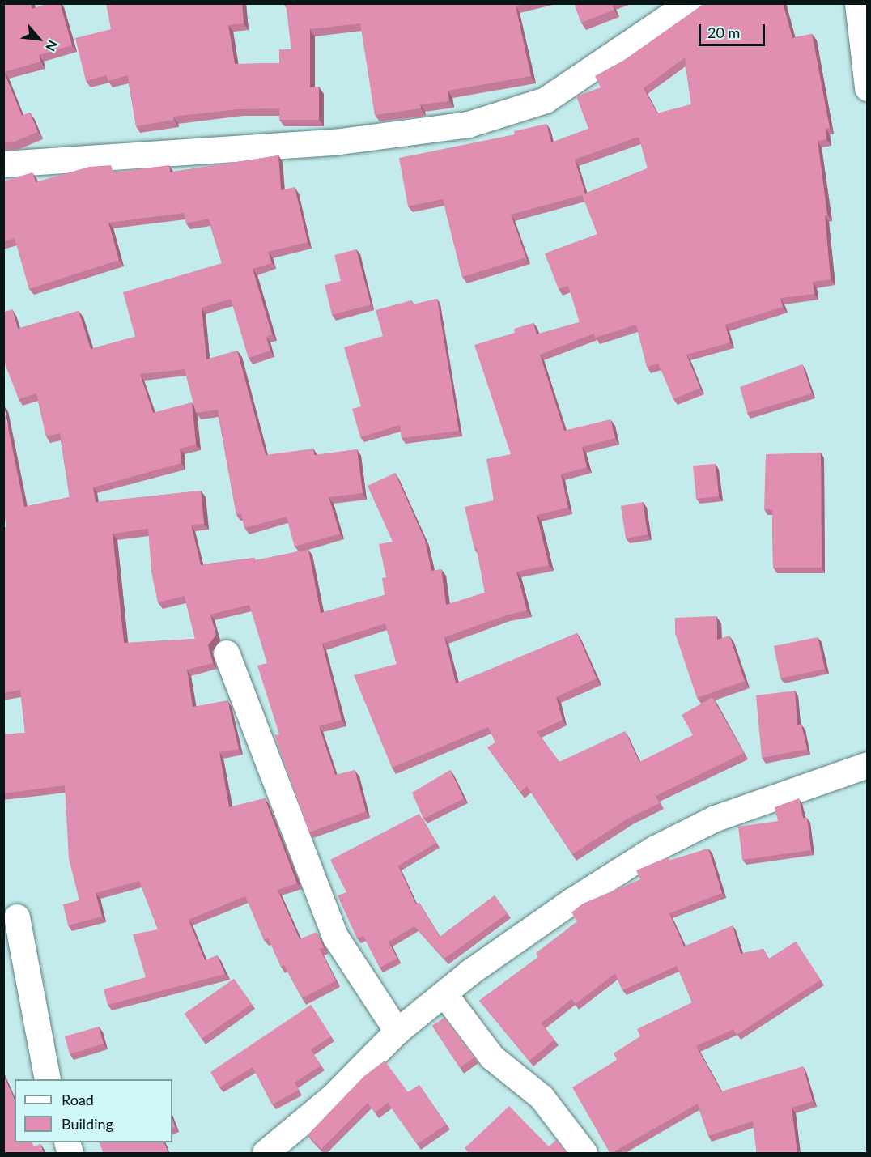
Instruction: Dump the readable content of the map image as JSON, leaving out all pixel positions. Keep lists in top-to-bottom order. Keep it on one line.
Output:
{"legend":["Road","Building"],"scale_bar":"20 m","north":"bottom right"}
